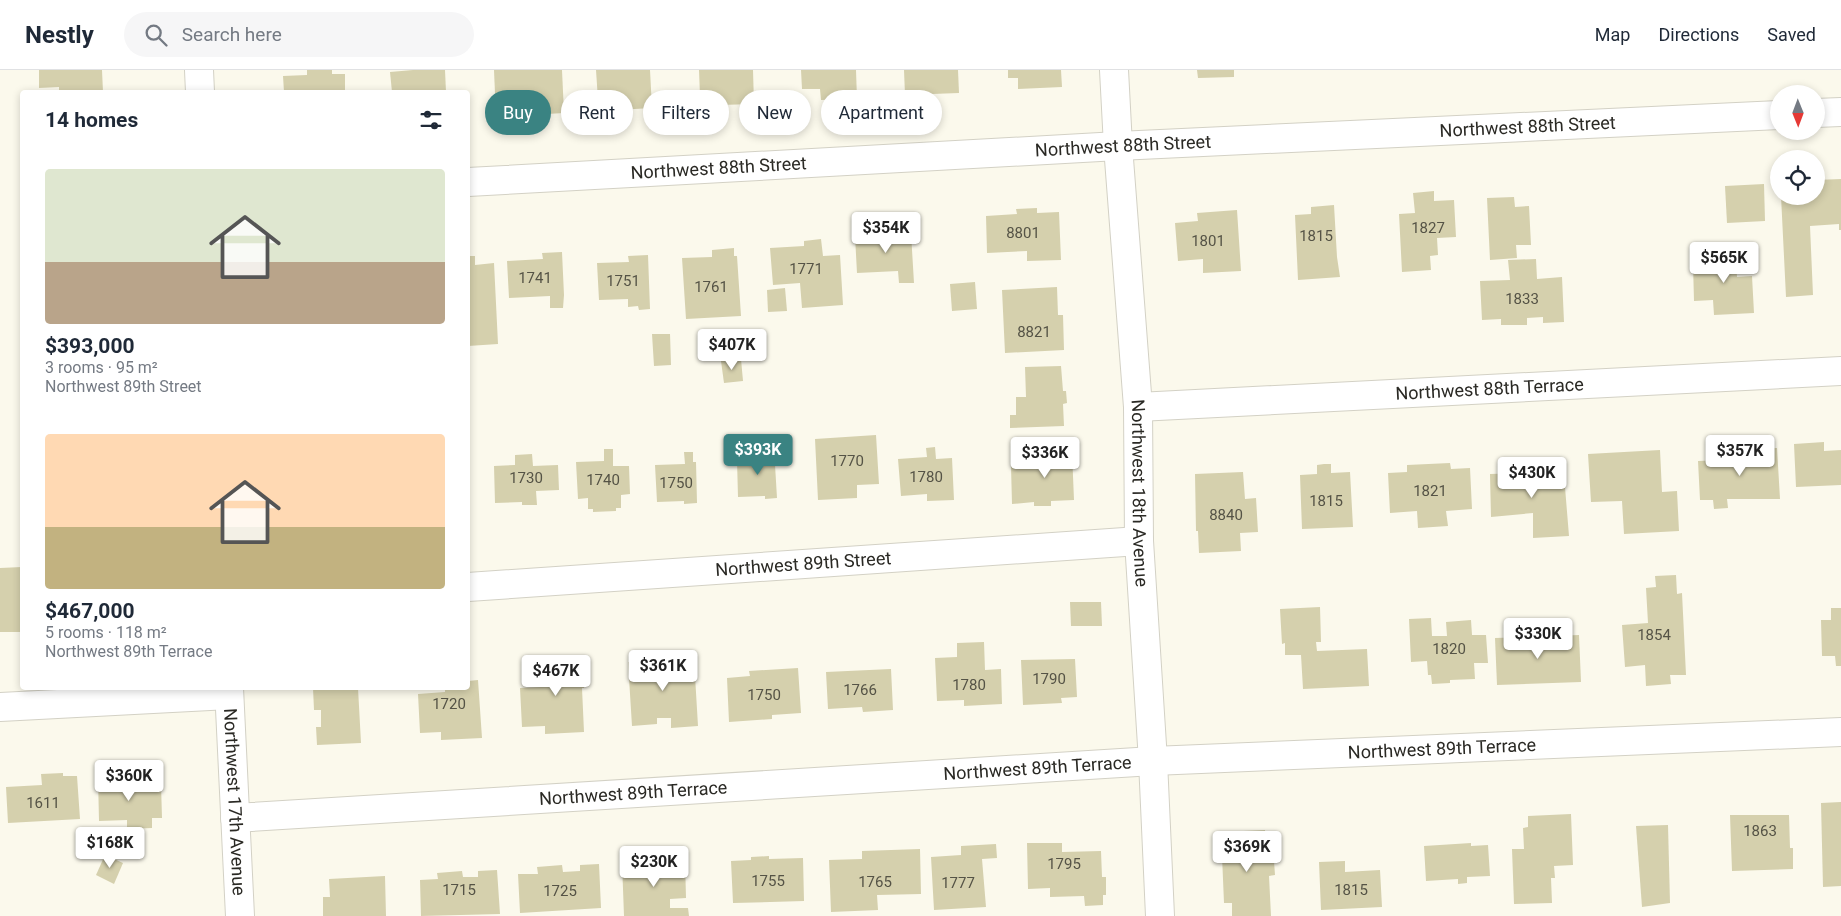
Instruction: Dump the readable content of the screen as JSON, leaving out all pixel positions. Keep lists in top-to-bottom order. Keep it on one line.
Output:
{"streets":{"street":["Northwest 88th Street","Northwest 88th Terrace","Northwest 18th Avenue","Northwest 89th Street","Northwest 89th Terrace","Northwest 17th Avenue"]},"crossings":[["Northwest 88th Street","Northwest 18th Avenue"],["Northwest 88th Terrace","Northwest 18th Avenue"],["Northwest 18th Avenue","Northwest 89th Street"],["Northwest 18th Avenue","Northwest 89th Terrace"],["Northwest 89th Terrace","Northwest 17th Avenue"]],"house_numbers":["1827","8801","1815","1801","1771","1741","1751","1761","1833","8821","1770","1780","1730","1740","1750","1821","1815","8840","1854","1820","1790","1780","1766","1750","1720","1611","1863","1795","1755","1765","1777","1715","1815","1725"],"north":"bottom","page":{"header":"Nestly","search":"Search here","nav":["Map","Directions","Saved"],"chip":["Buy","Rent","Filters","New","Apartment"],"heading":"14 homes","list":[{"name":"$393,000","note":"3 rooms · 95 m² · Northwest 89th Street"},{"name":"$467,000","note":"5 rooms · 118 m² · Northwest 89th Terrace"}],"price":["$354K","$565K","$407K","$393K","$357K","$336K","$430K","$330K","$361K","$467K","$360K","$168K","$369K","$230K"]}}
